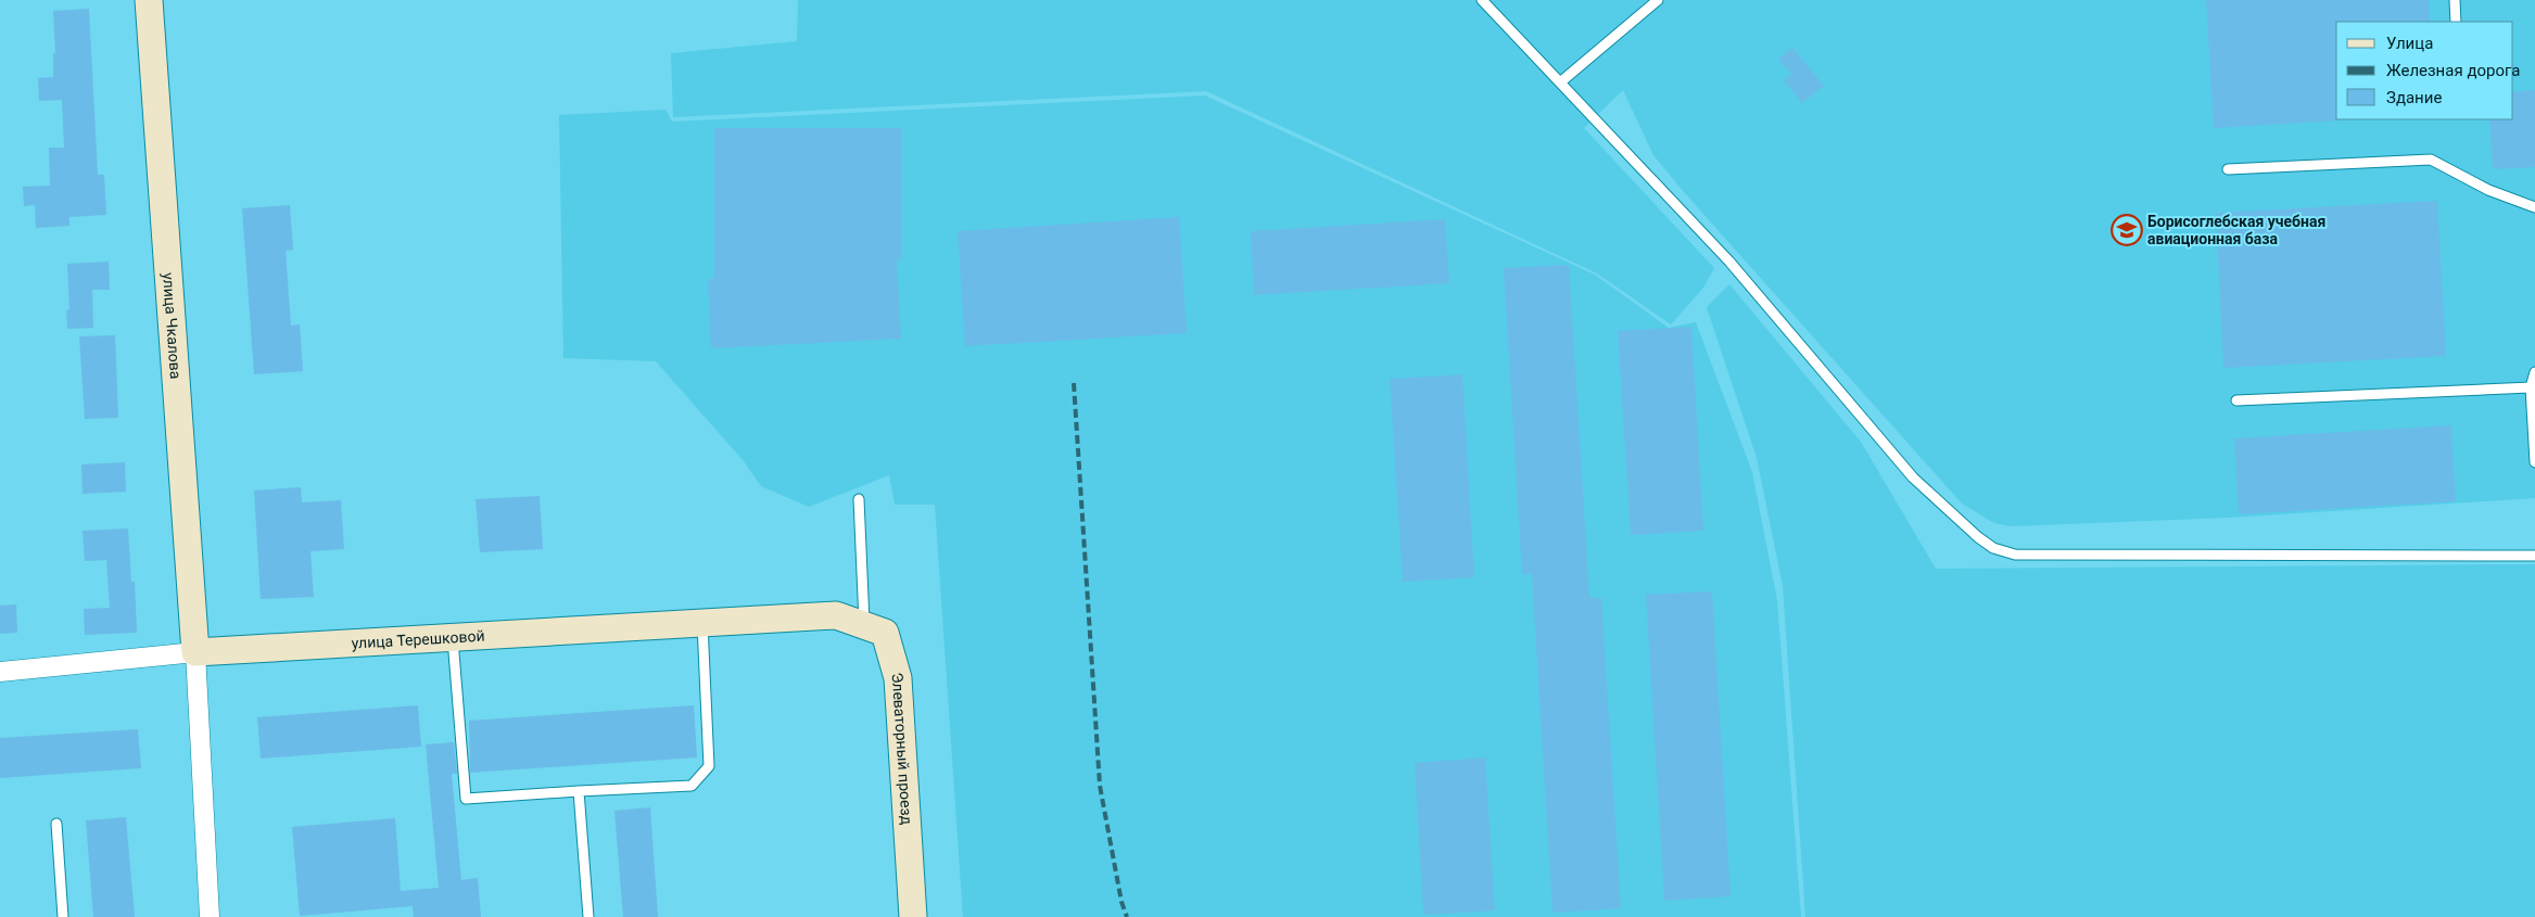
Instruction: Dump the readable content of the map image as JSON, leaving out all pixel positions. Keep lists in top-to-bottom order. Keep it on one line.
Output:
{"streets":{"street":["улица Чкалова","улица Терешковой","Элеваторный проезд"]},"crossings":[["улица Чкалова","улица Терешковой"],["улица Терешковой","Элеваторный проезд"]],"places":{"school or university":["Борисоглебская учебная авиационная база"]},"legend":["Улица","Железная дорога","Здание"]}
